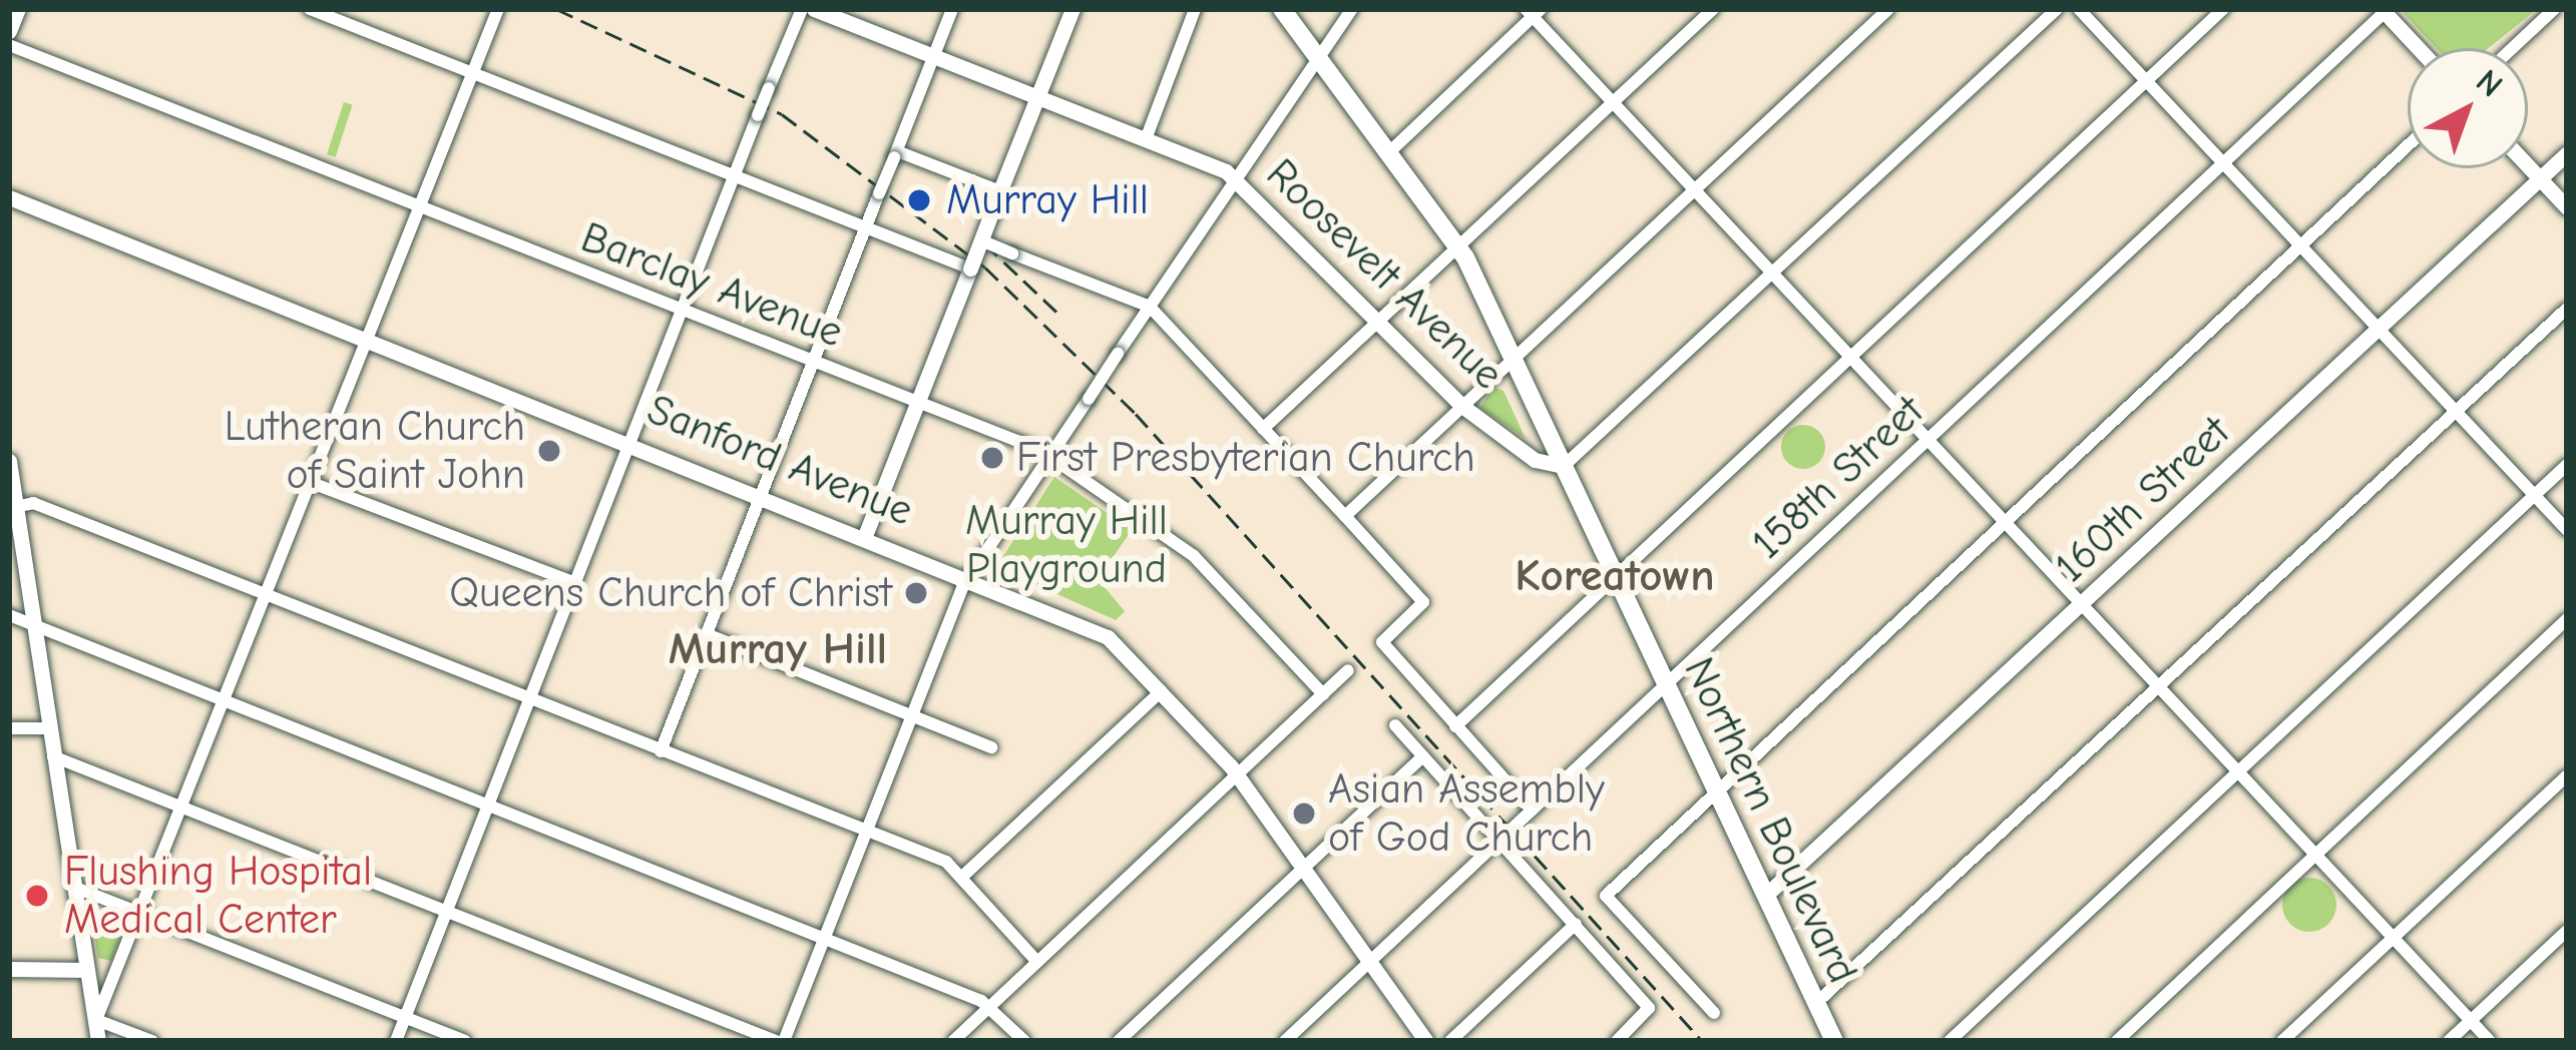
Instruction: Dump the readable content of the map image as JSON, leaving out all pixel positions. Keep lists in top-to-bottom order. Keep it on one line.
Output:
{"streets":{"main road":["Northern Boulevard"],"street":["Roosevelt Avenue","Barclay Avenue","Sanford Avenue","158th Street","160th Street"]},"crossings":[["Roosevelt Avenue","Northern Boulevard"],["Sanford Avenue","158th Street"],["158th Street","Northern Boulevard"],["160th Street","Northern Boulevard"]],"districts":["Koreatown","Murray Hill"],"parks":["Murray Hill Playground"],"places":["Murray Hill","Lutheran Church of Saint John","First Presbyterian Church","Queens Church of Christ","Asian Assembly of God Church","Flushing Hospital Medical Center"],"north":"top right"}
